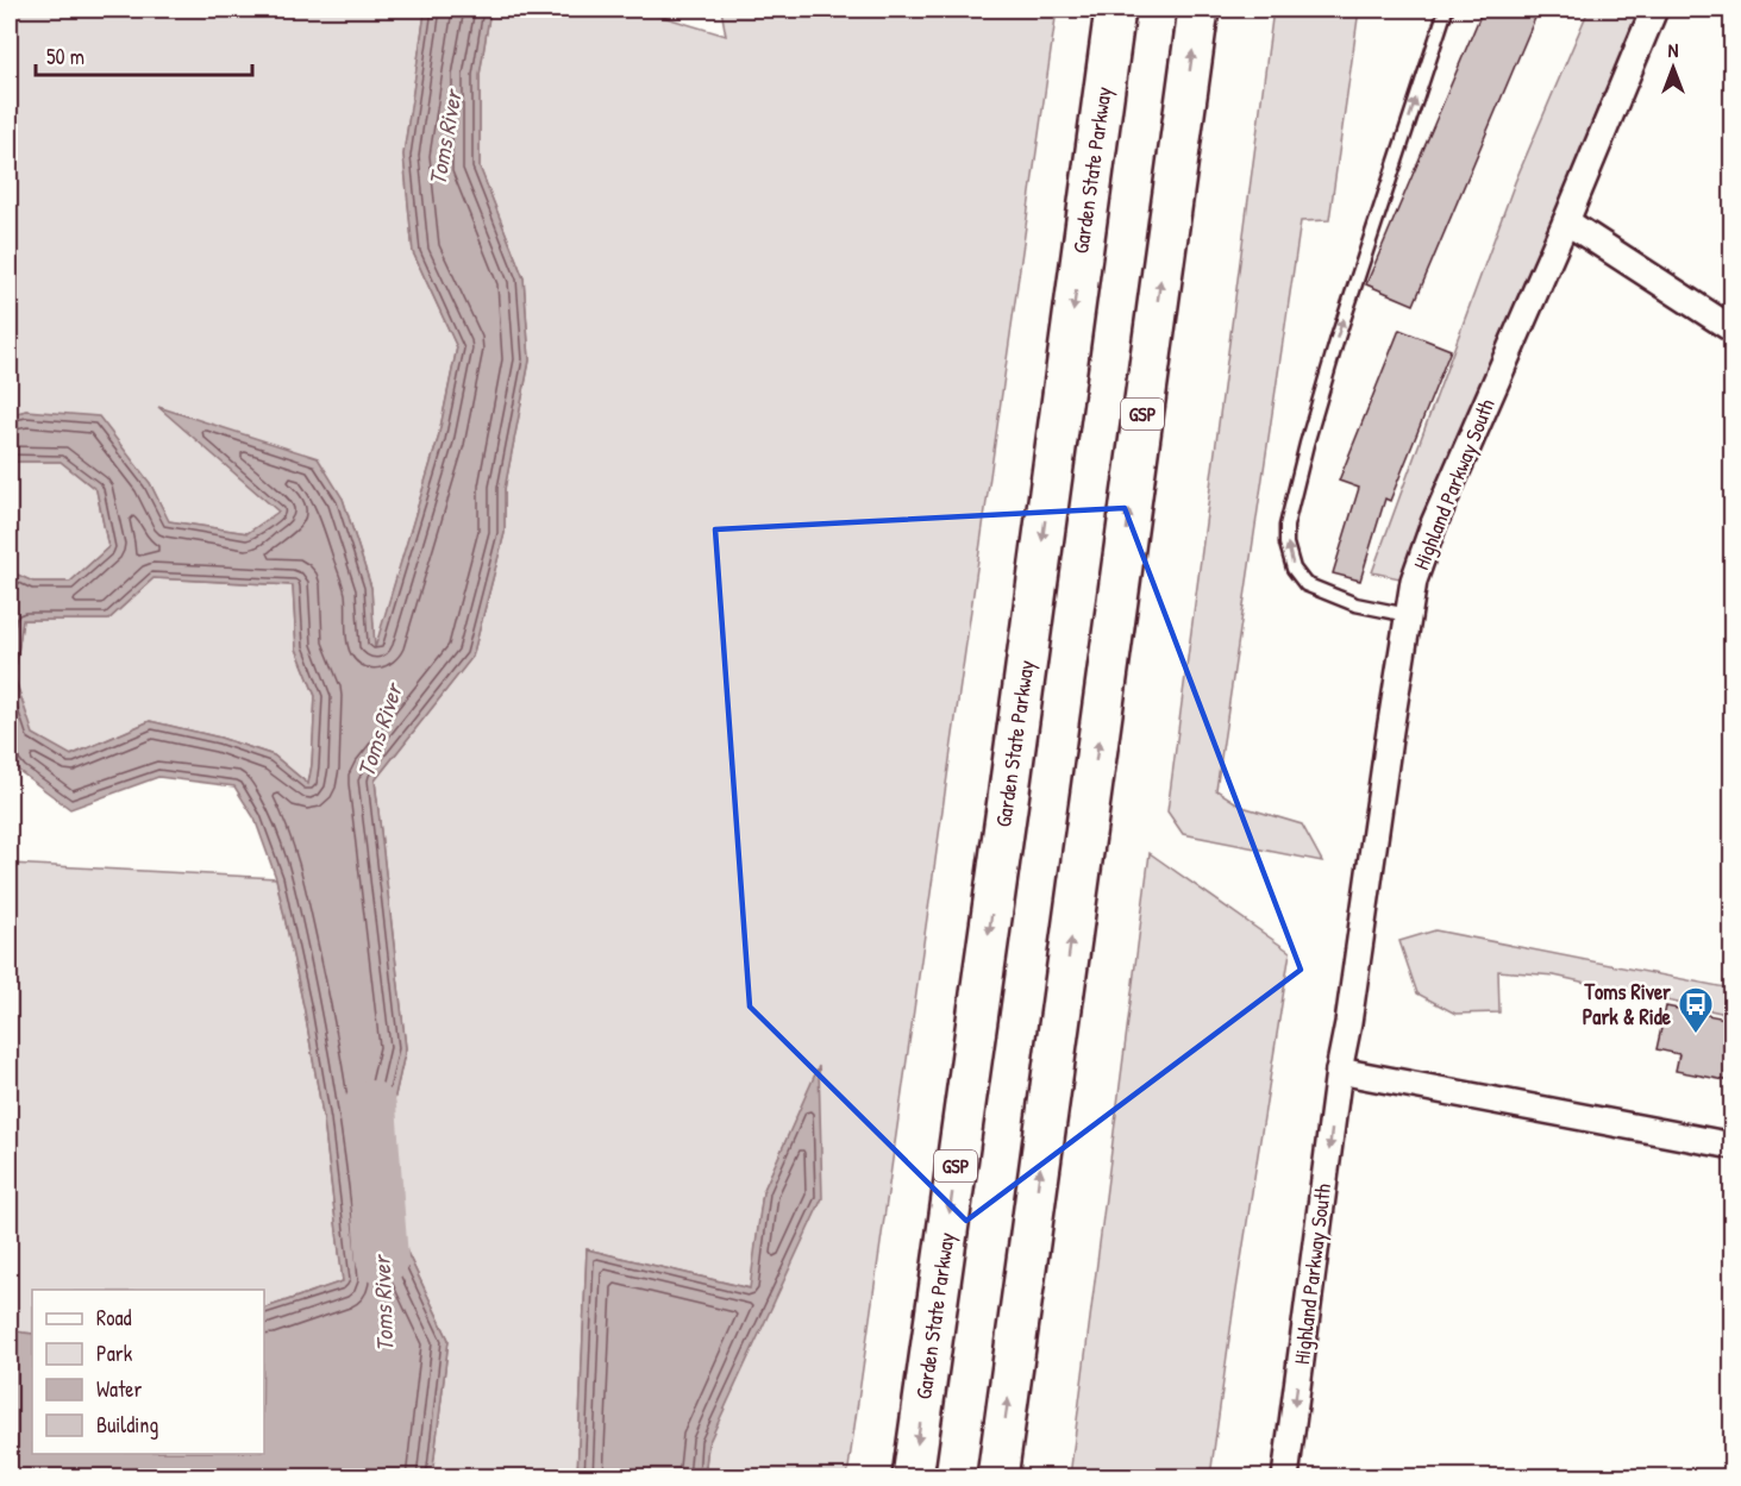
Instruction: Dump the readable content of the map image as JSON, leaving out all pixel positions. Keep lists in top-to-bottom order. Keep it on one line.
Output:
{"streets":{"highway":["Garden State Parkway","GSP"],"street":["Highland Parkway South"]},"water":["Toms River"],"places":{"bus stop":["Toms River Park & Ride"]},"legend":["Road","Park","Water","Building"],"scale_bar":"50 m","north":"top"}
